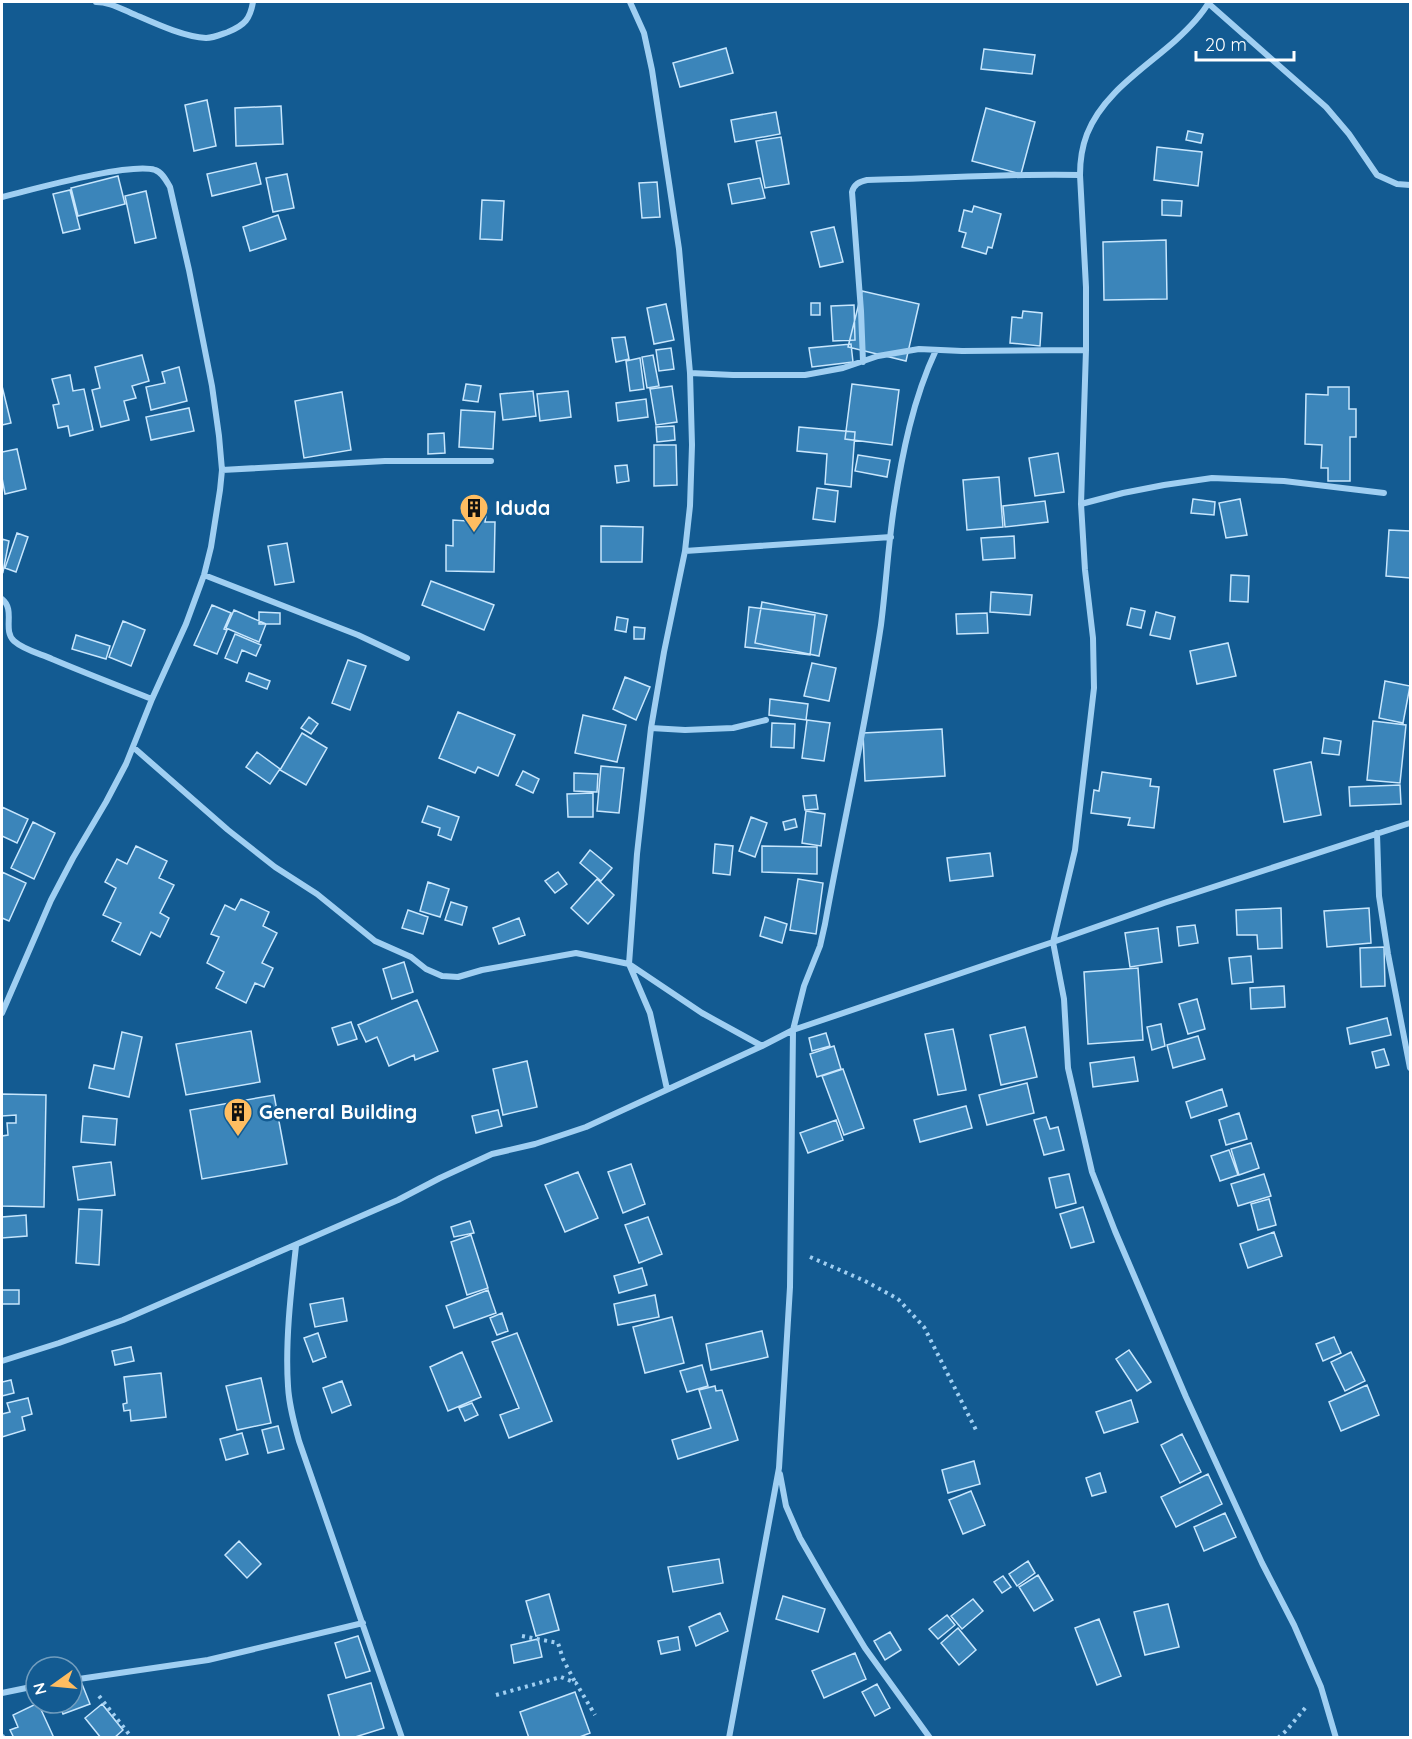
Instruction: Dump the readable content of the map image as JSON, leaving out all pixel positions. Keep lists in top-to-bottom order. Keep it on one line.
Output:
{"places":{"building":["Iduda","General Building"]},"scale_bar":"20 m","north":"left"}
